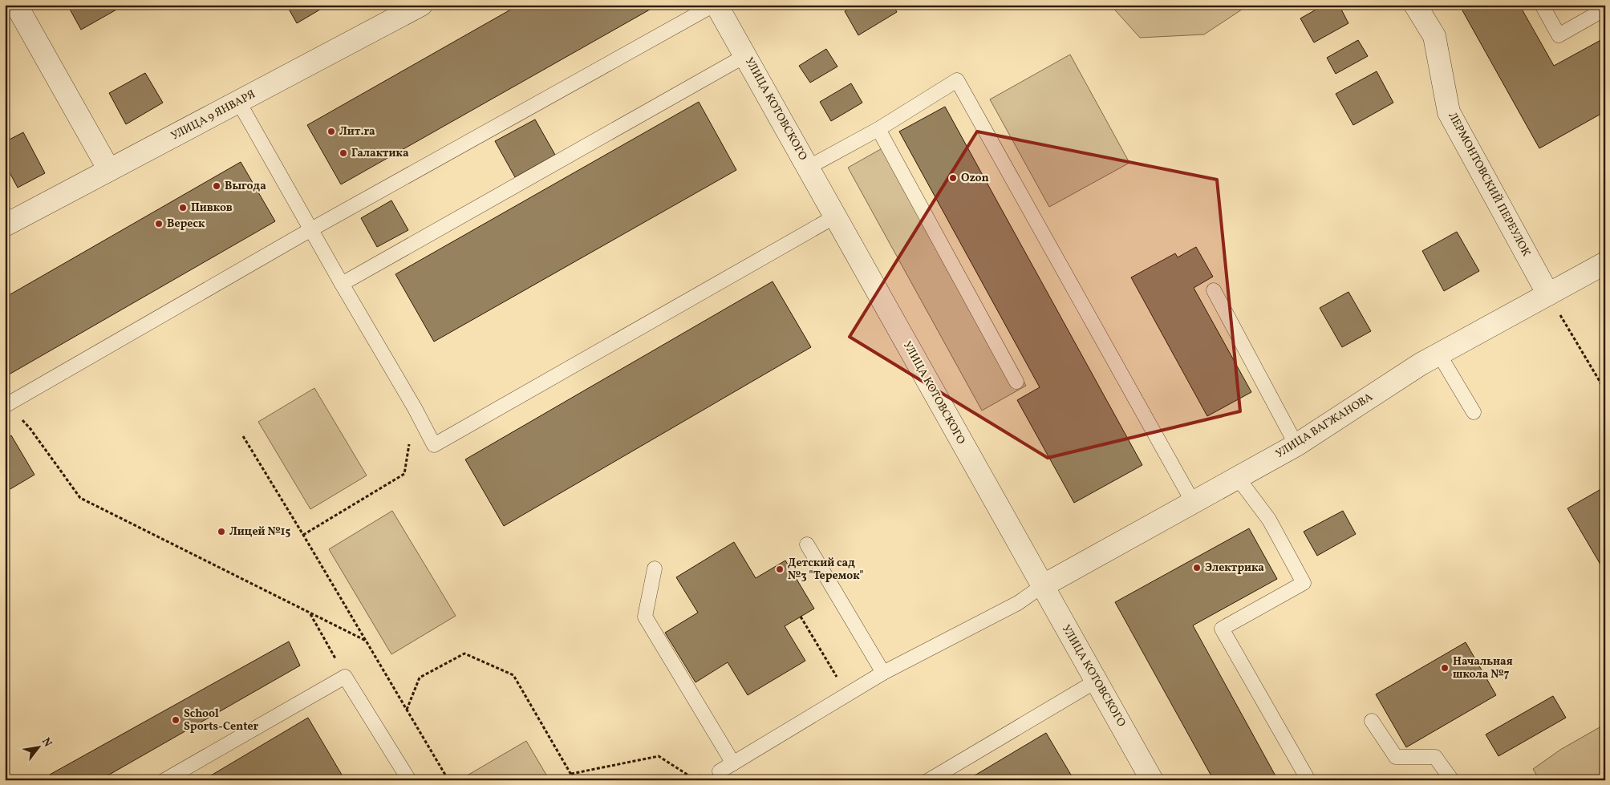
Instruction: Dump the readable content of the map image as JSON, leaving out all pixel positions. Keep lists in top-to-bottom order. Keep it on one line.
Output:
{"streets":{"street":["УЛИЦА КОТОВСКОГО","УЛИЦА 9 ЯНВАРЯ","ЛЕРМОНТОВСКИЙ ПЕРЕУЛОК","УЛИЦА ВАГЖАНОВА"]},"crossings":[["УЛИЦА КОТОВСКОГО","УЛИЦА ВАГЖАНОВА"],["ЛЕРМОНТОВСКИЙ ПЕРЕУЛОК","УЛИЦА ВАГЖАНОВА"]],"places":["Лит.ra","Галактика","Ozon","Выгода","Пивков","Вереск","Лицей №15","Электрика","Детский сад №3 \"Теремок\"","Начальная школа №7","School Sports-Center"],"north":"top right"}
